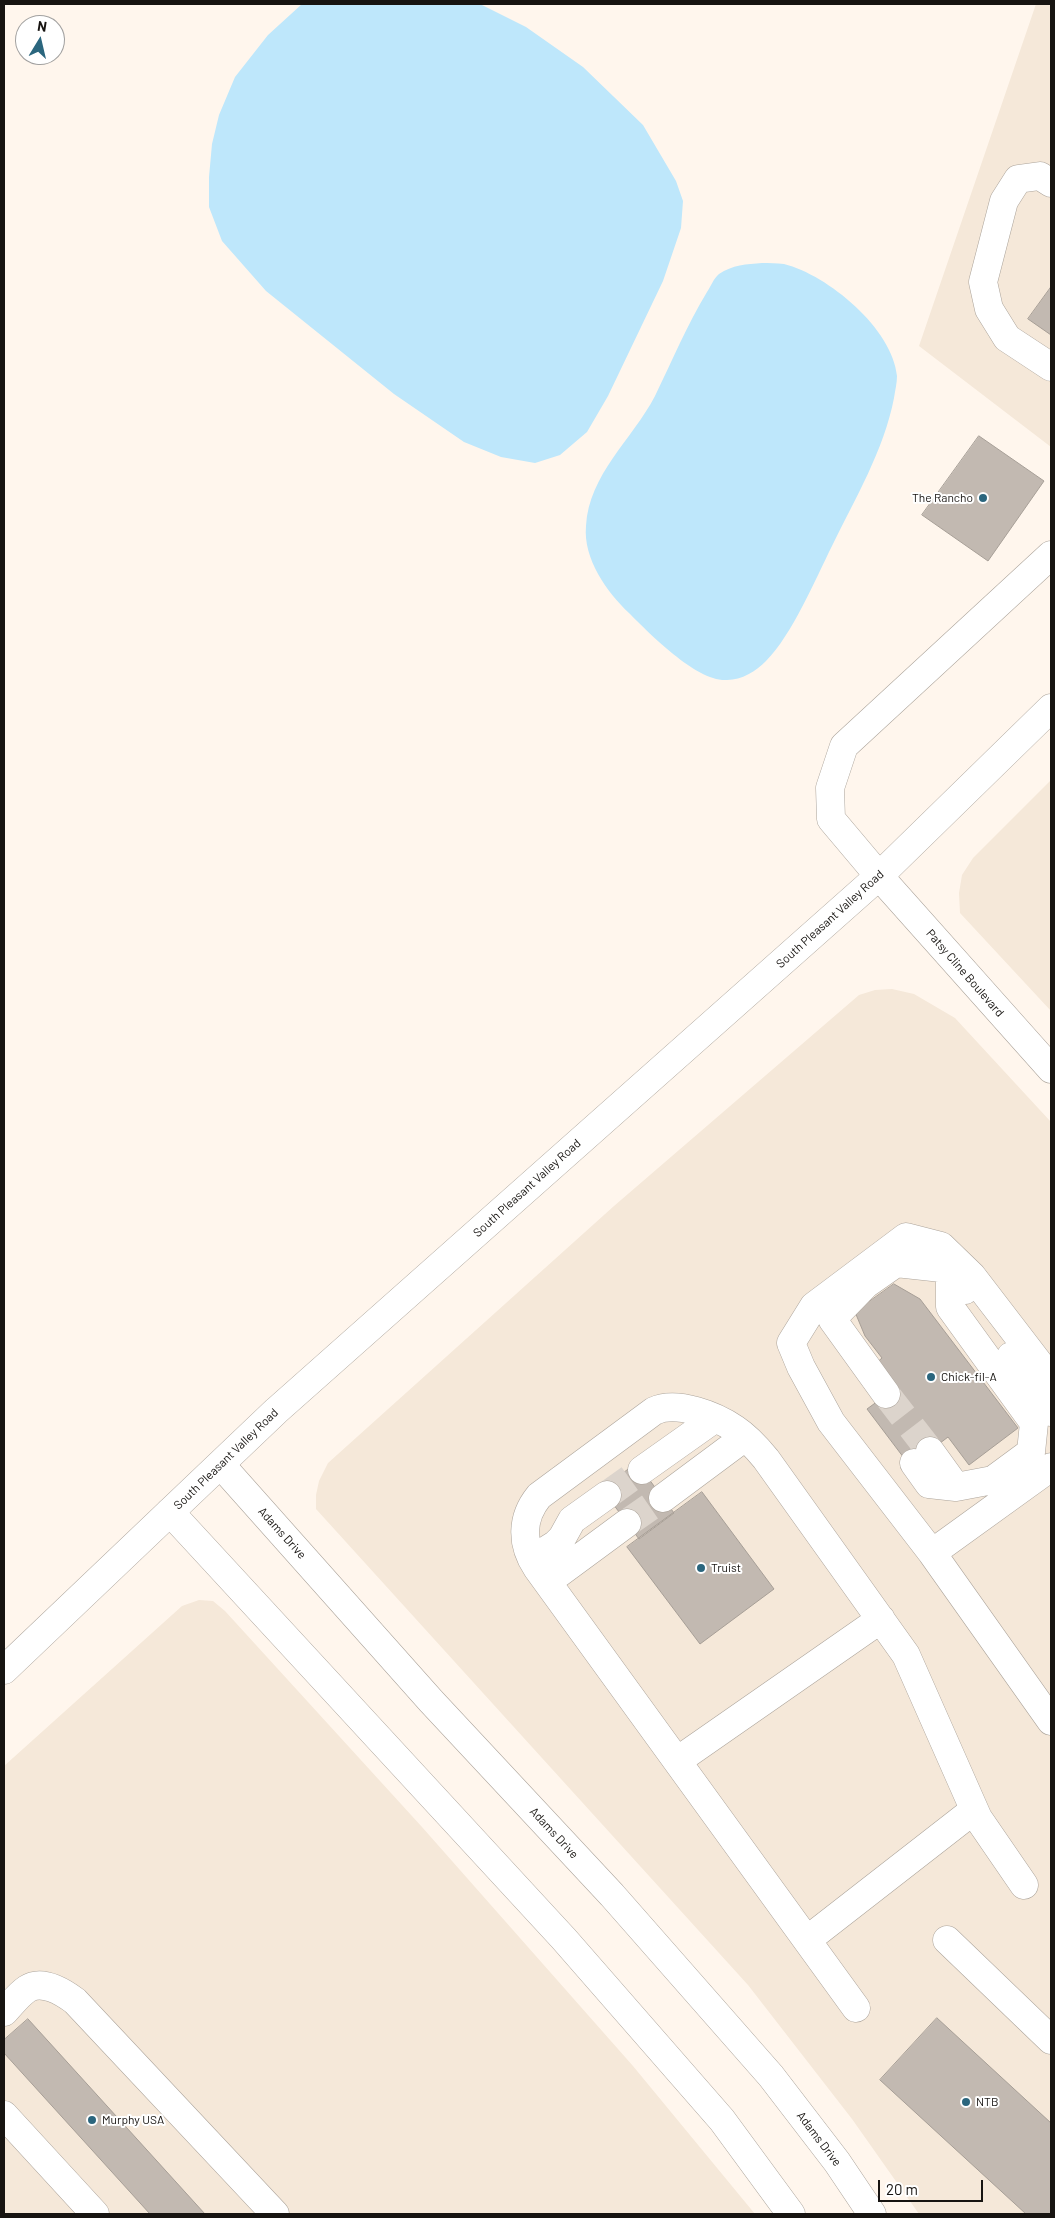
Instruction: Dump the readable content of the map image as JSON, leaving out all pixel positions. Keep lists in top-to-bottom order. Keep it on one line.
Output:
{"streets":{"street":["South Pleasant Valley Road","Patsy Cline Boulevard","Adams Drive"]},"crossings":[["South Pleasant Valley Road","Patsy Cline Boulevard"],["South Pleasant Valley Road","Adams Drive"]],"places":["The Rancho","Chick-fil-A","Truist","NTB","Murphy USA"],"scale_bar":"20 m","north":"top"}
